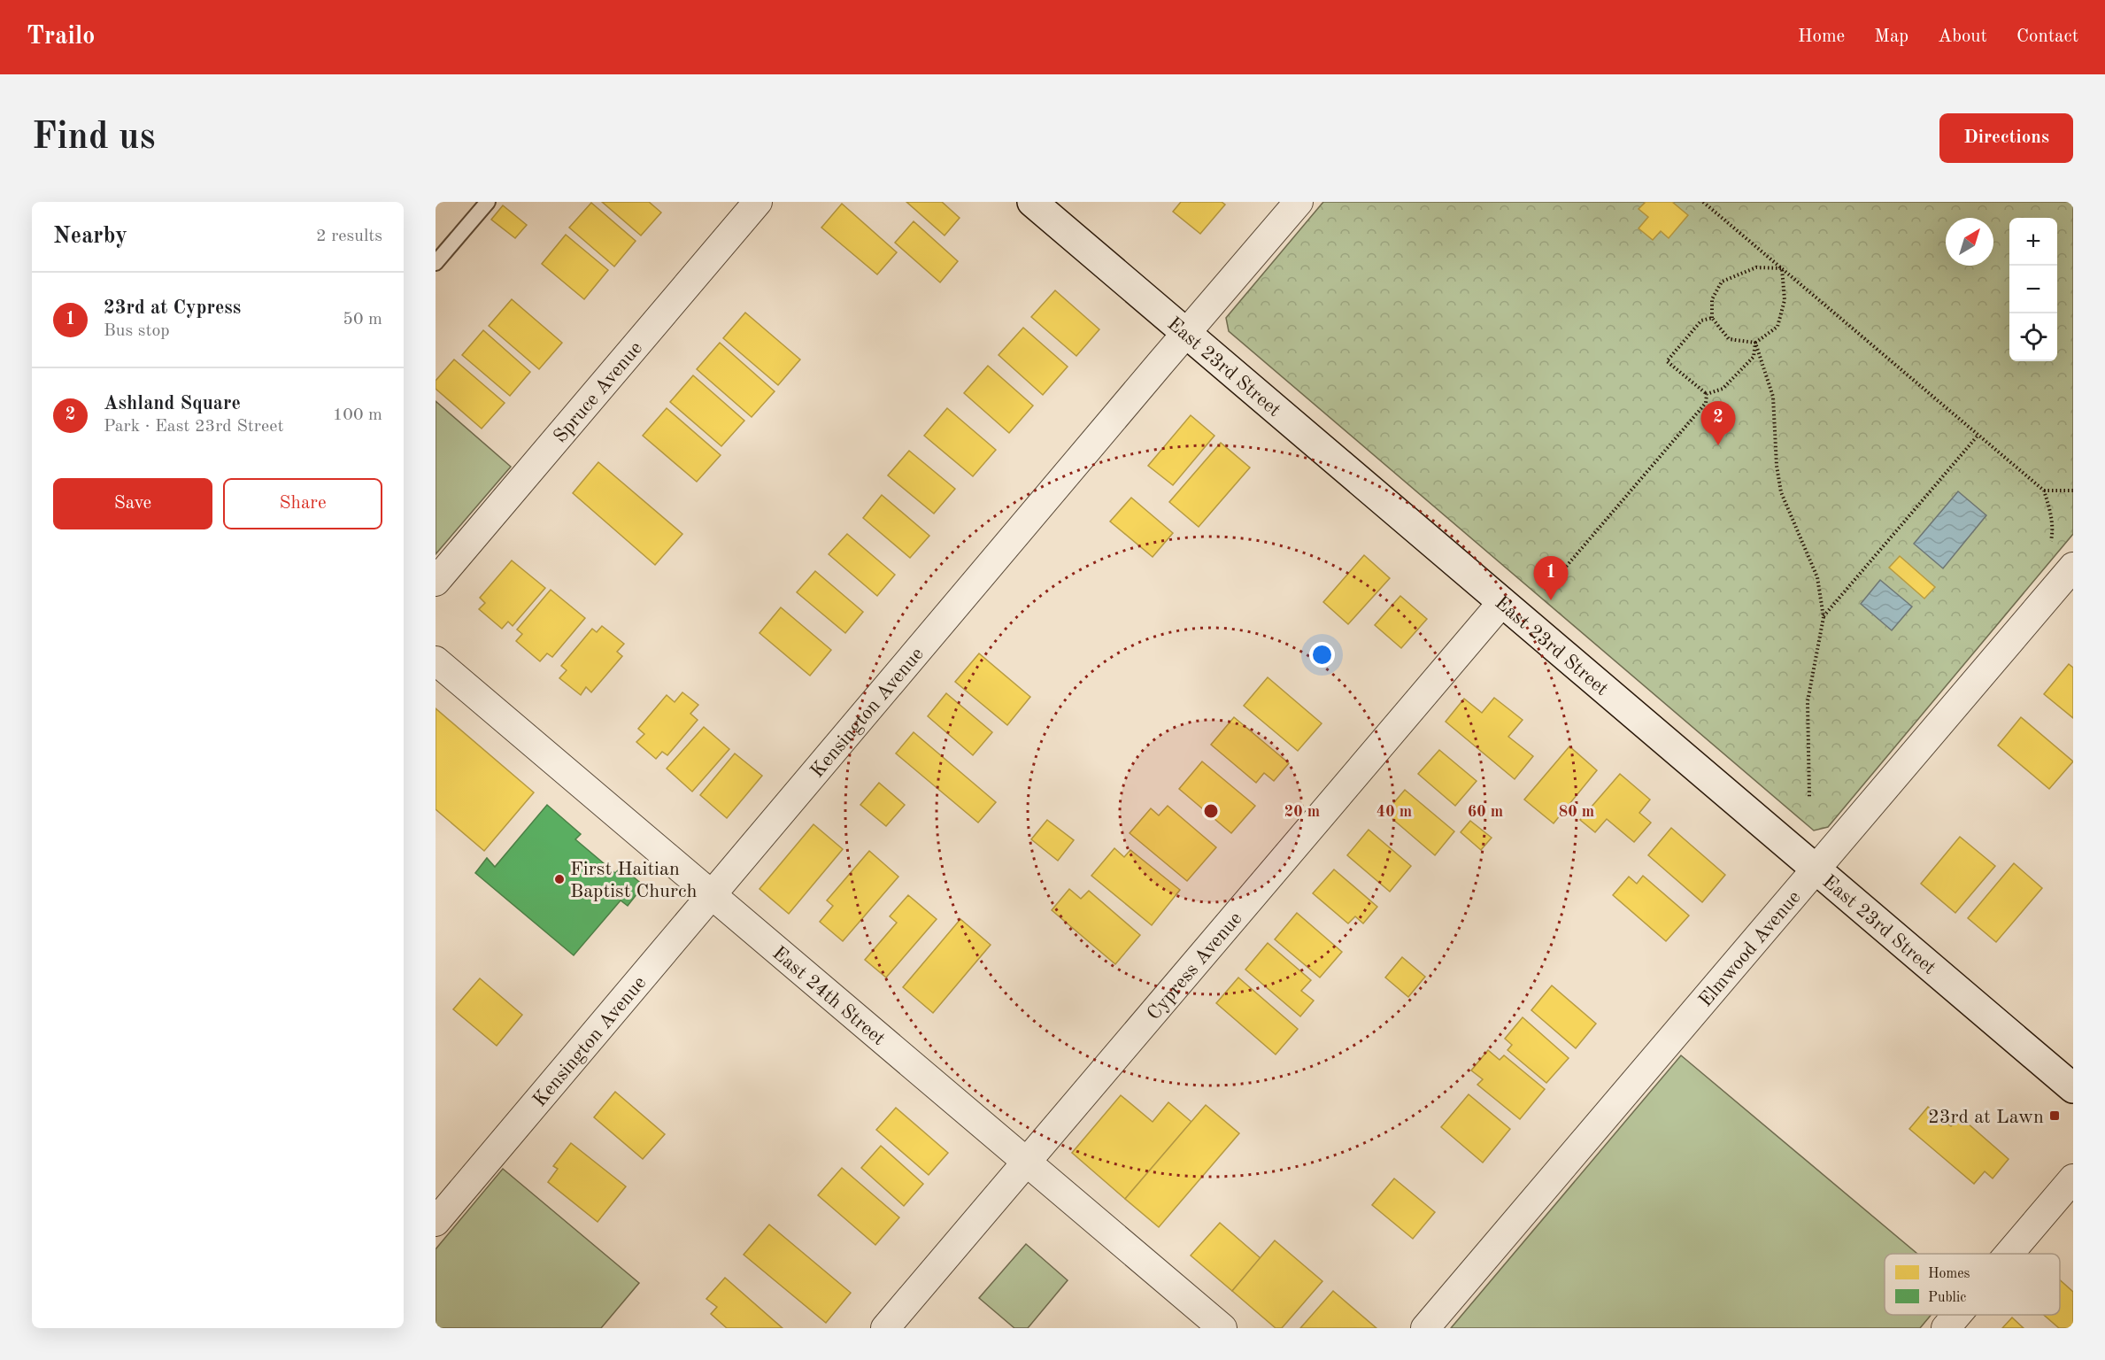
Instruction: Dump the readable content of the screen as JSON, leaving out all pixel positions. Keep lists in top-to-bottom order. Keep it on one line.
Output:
{"streets":{"main road":["East 23rd Street"],"street":["Spruce Avenue","Kensington Avenue","Elmwood Avenue","Cypress Avenue","East 24th Street"]},"crossings":[["East 23rd Street","Kensington Avenue"],["East 23rd Street","Elmwood Avenue"],["East 23rd Street","Cypress Avenue"],["Kensington Avenue","East 24th Street"],["Cypress Avenue","East 24th Street"]],"places":{"other":["First Haitian Baptist Church"],"transit":["23rd at Lawn"]},"legend":["Homes","Public"],"north":"top right","page":{"header":"Trailo","nav":["Home","Map","About","Contact"],"buttons":["Directions",["Save","Share"]],"title":"Find us","heading":["Nearby","2 results"],"map_buttons":["+","−"],"list":[{"mark":"1","name":"23rd at Cypress","note":"Bus stop","value":"50 m"},{"mark":"2","name":"Ashland Square","note":"Park · East 23rd Street","value":"100 m"}],"pins":["2","1"]},"rings":["20 m","40 m","60 m","80 m"]}
